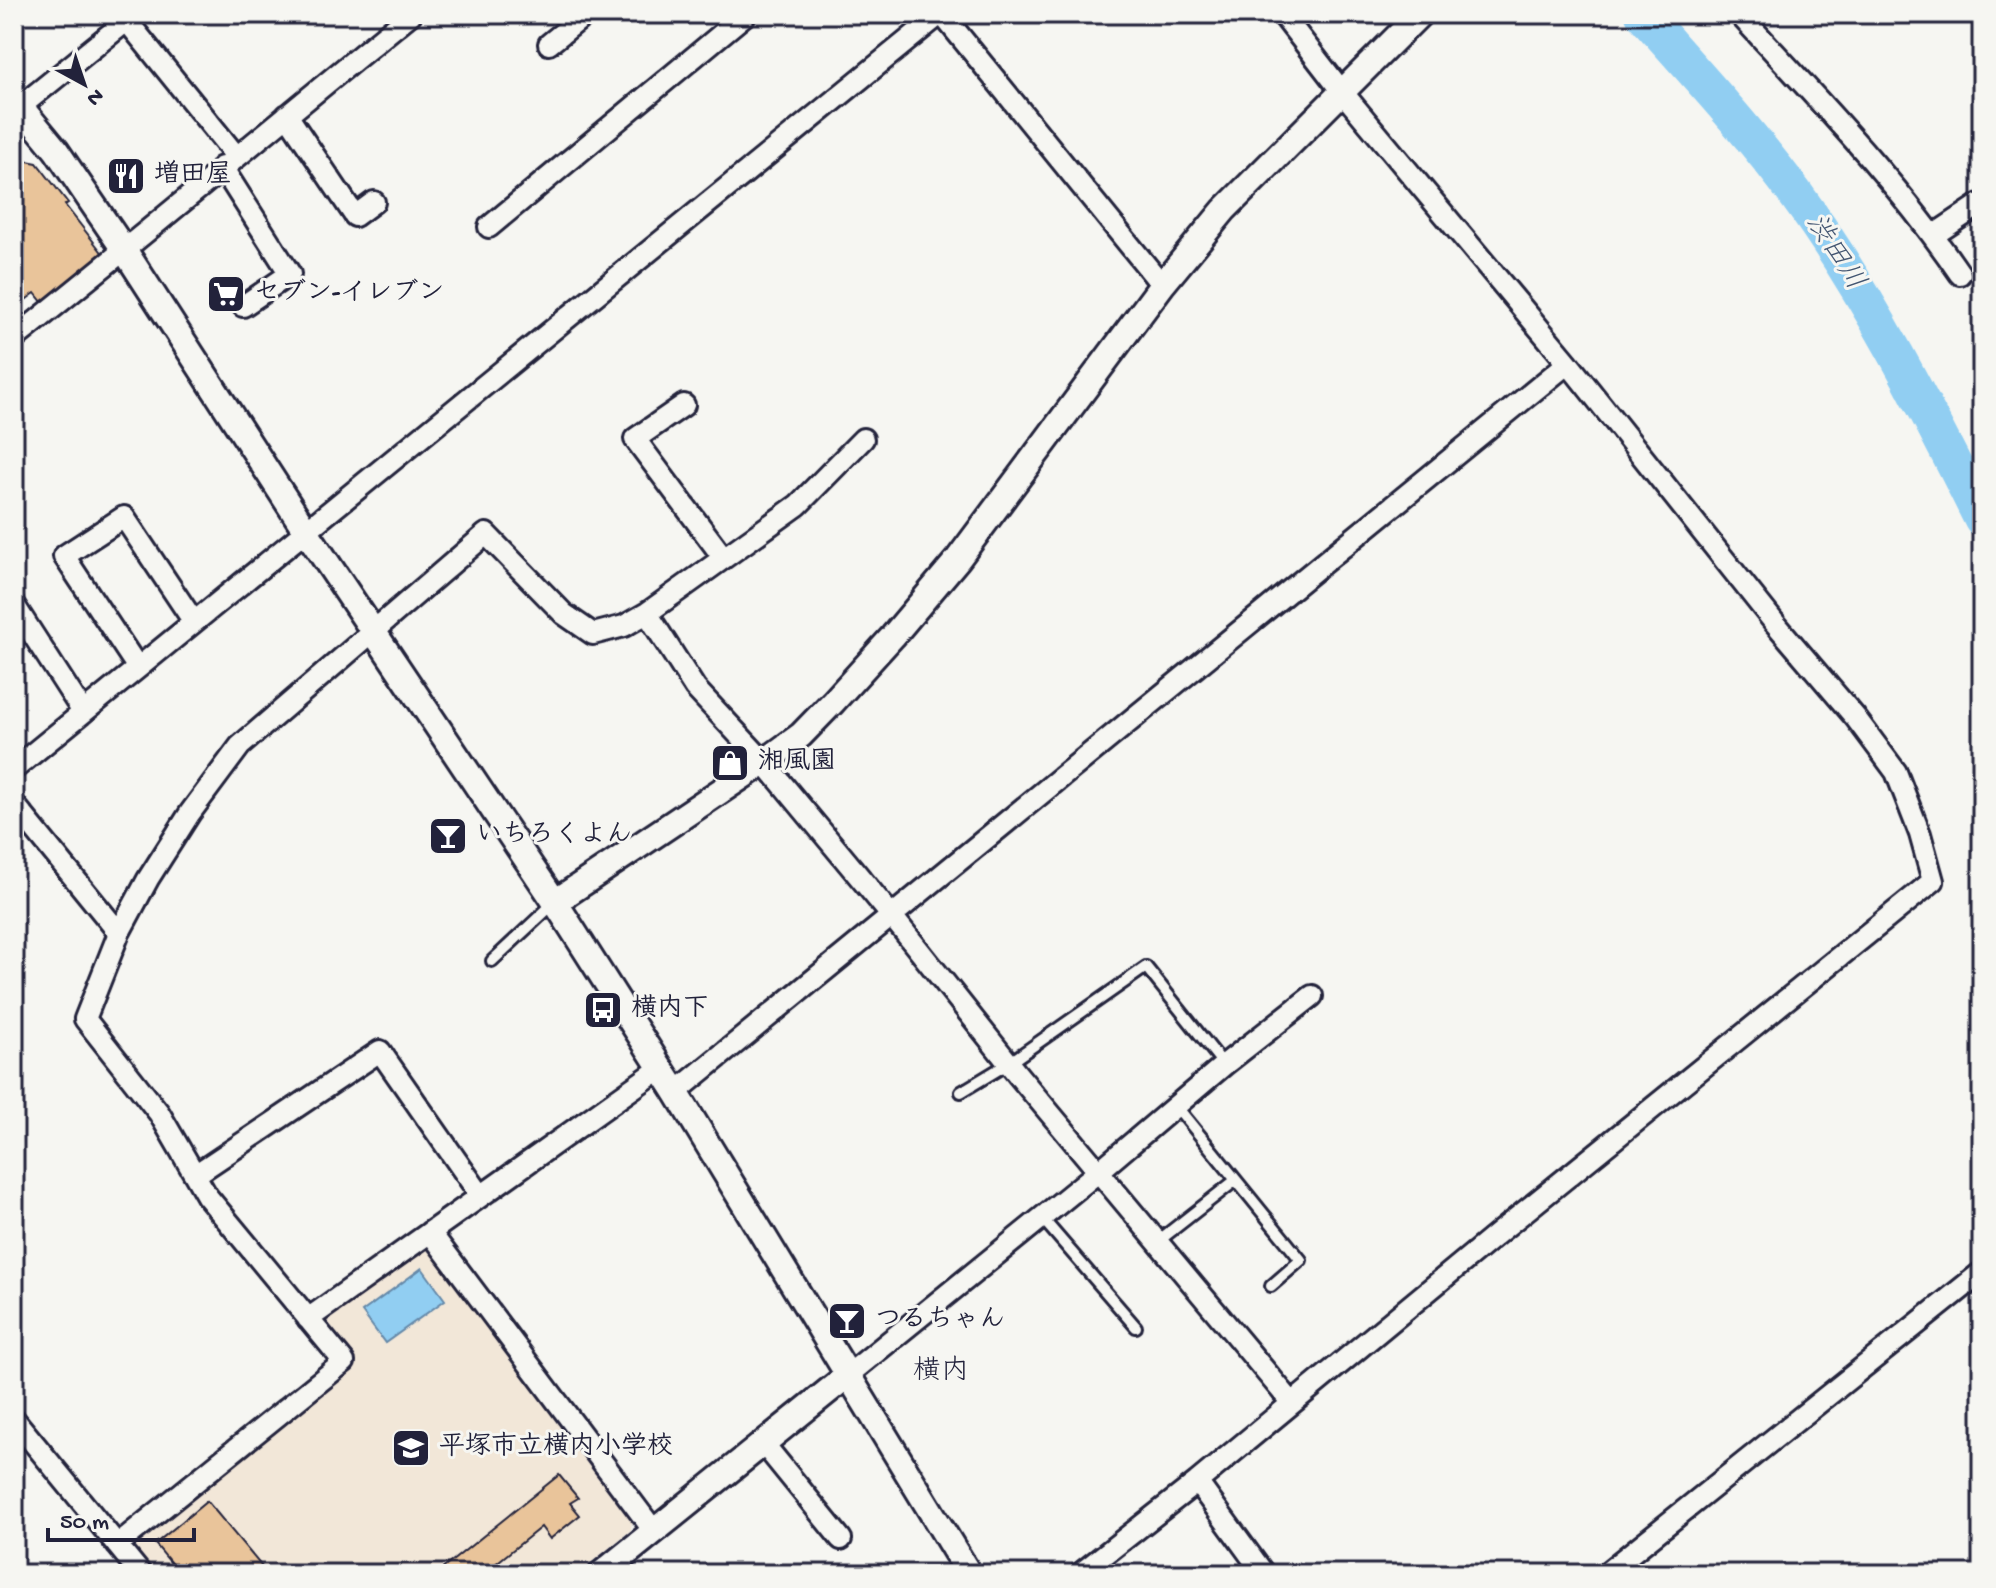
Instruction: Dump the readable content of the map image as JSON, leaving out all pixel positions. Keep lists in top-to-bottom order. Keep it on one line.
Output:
{"districts":["横内"],"water":["渋田川"],"places":{"restaurant":["増田屋"],"supermarket":["セブン-イレブン"],"shop":["湘風園"],"bar":["いちろくよん","つるちゃん"],"bus stop":["横内下"],"school or university":["平塚市立横内小学校"]},"scale_bar":"50 m","north":"bottom right"}
